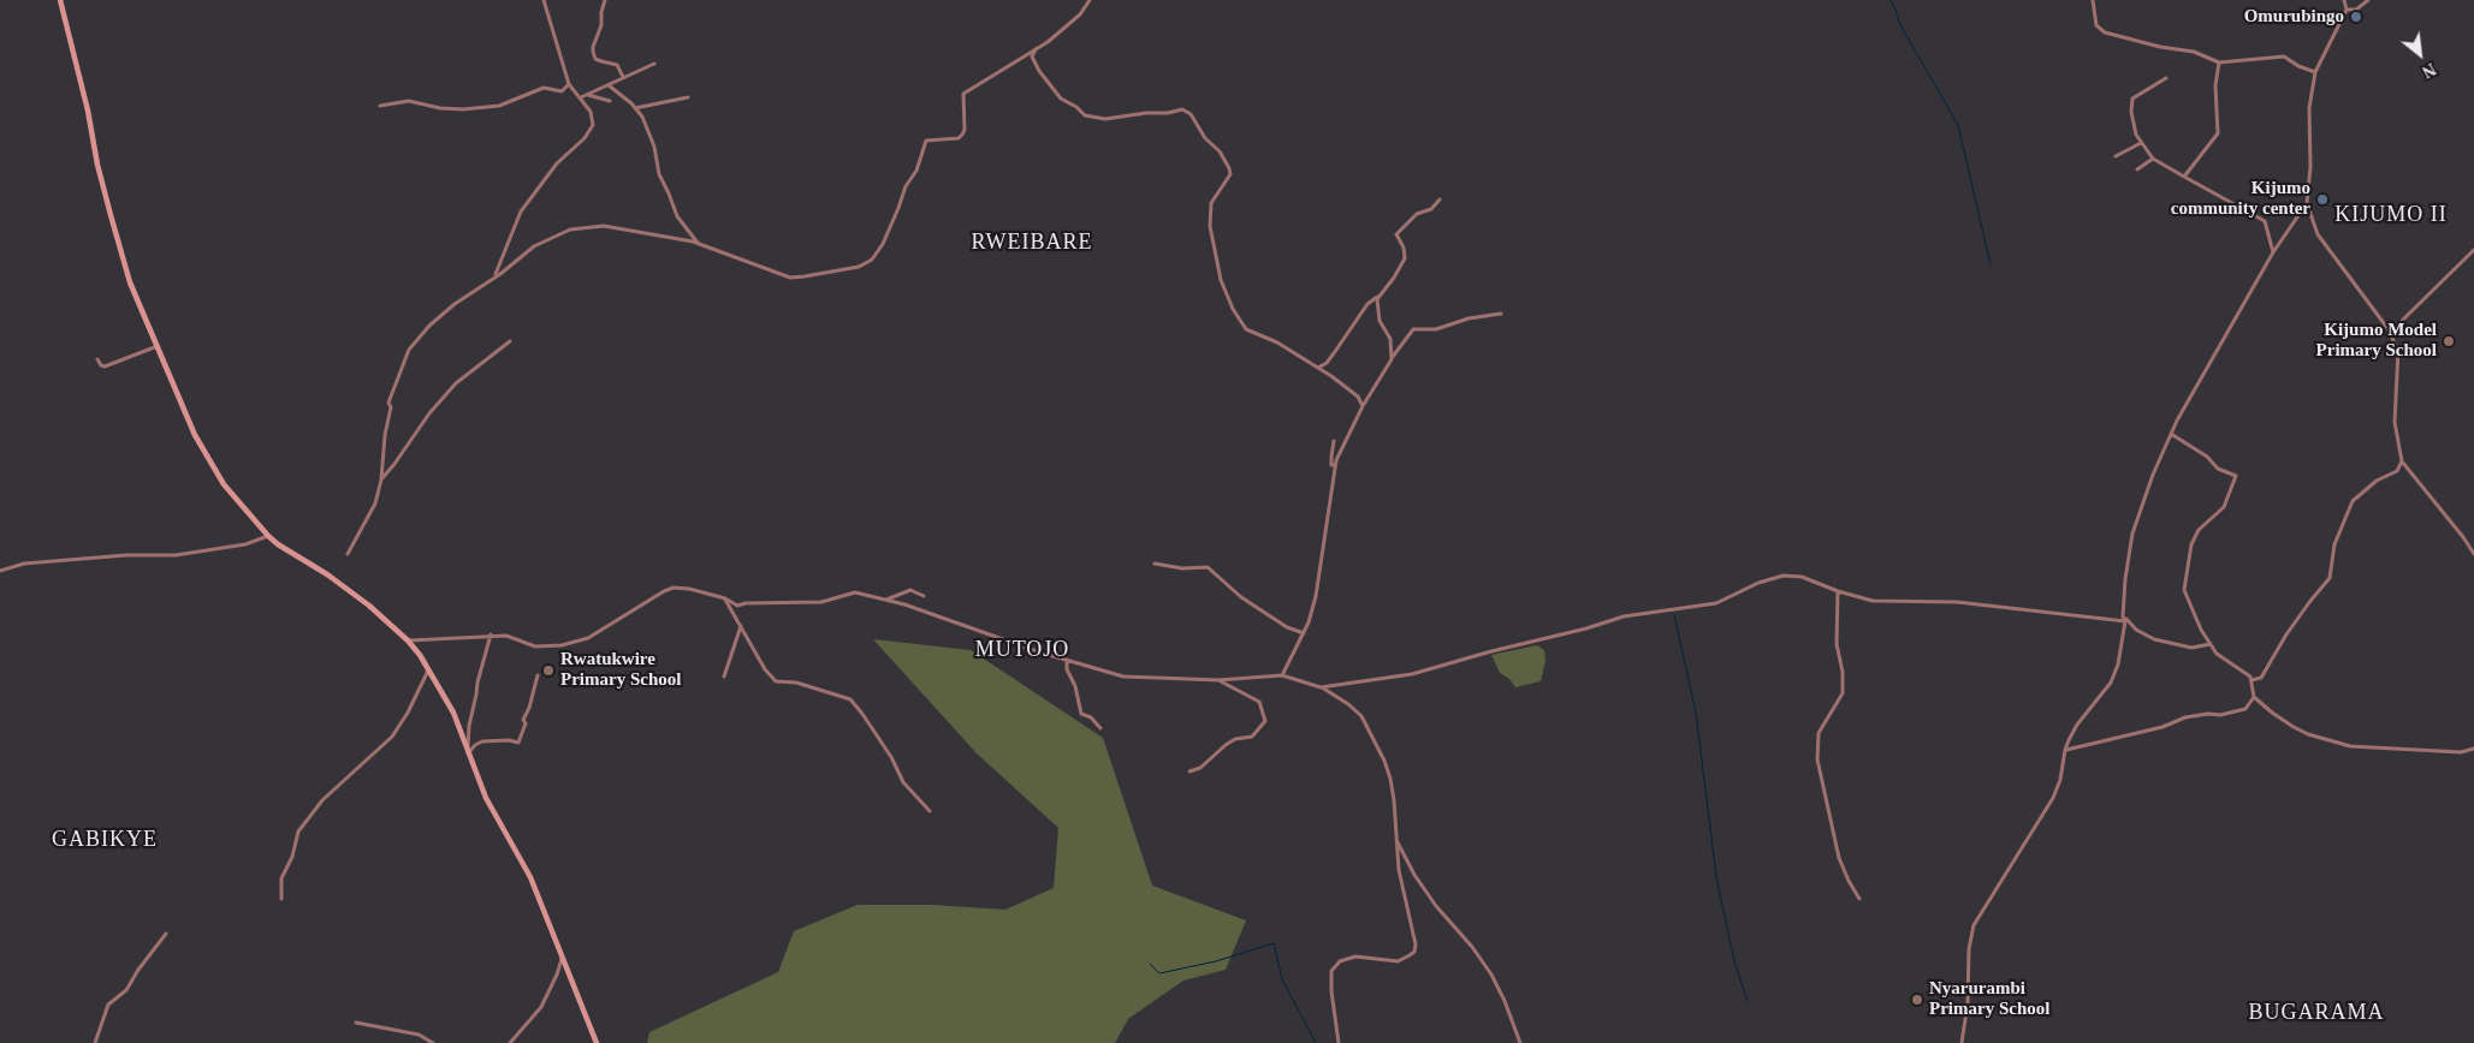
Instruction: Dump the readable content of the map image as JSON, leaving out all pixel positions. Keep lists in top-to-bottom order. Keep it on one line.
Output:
{"districts":["KIJUMO II","RWEIBARE","MUTOJO","GABIKYE","BUGARAMA"],"places":["Omurubingo","Kijumo community center","Kijumo Model Primary School","Rwatukwire Primary School","Nyarurambi Primary School"],"north":"bottom right"}
